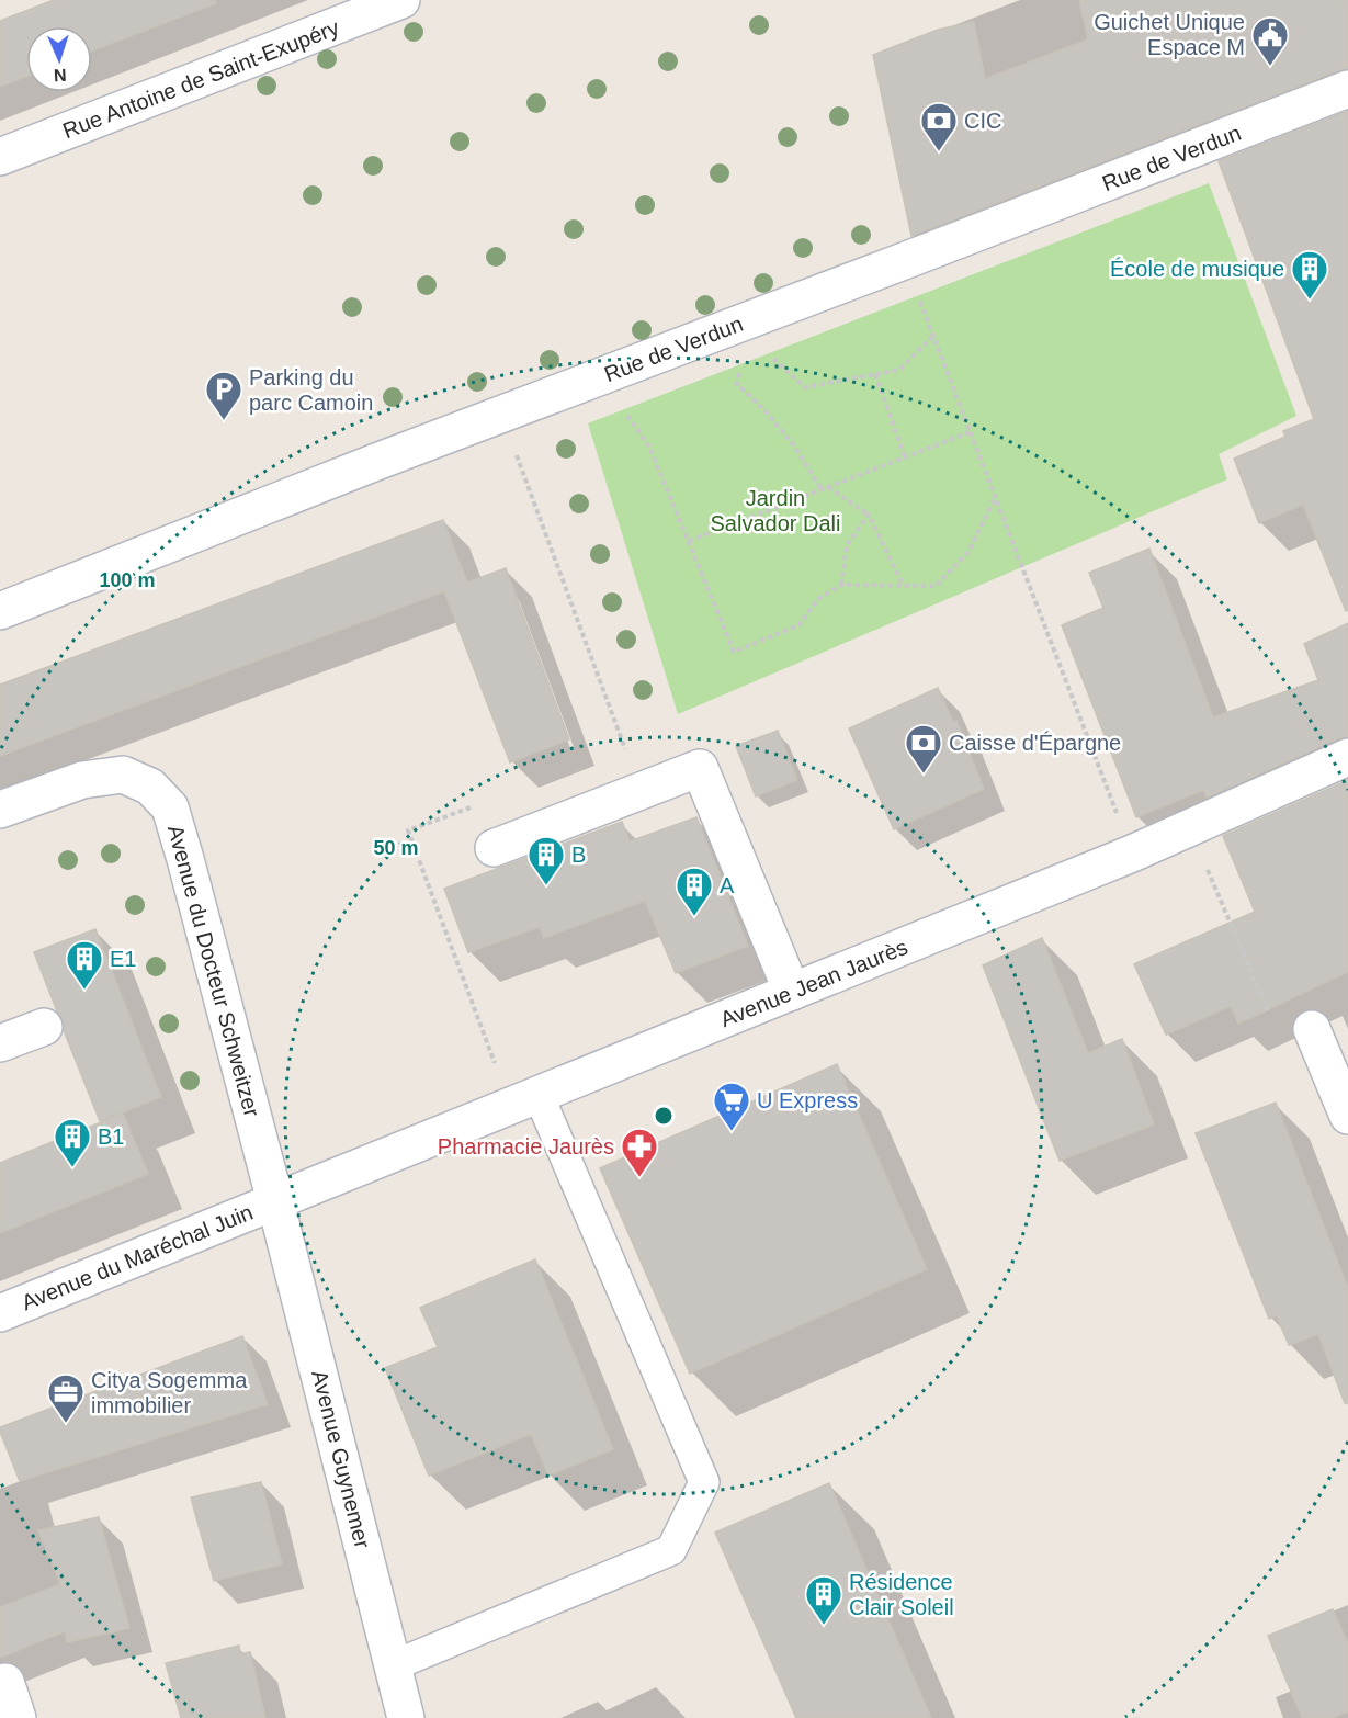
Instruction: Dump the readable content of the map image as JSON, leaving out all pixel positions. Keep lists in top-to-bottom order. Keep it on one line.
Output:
{"streets":{"street":["Rue Antoine de Saint-Exupéry","Rue de Verdun","Avenue du Docteur Schweitzer","Avenue Jean Jaurès","Avenue du Maréchal Juin","Avenue Guynemer"]},"crossings":[["Avenue du Docteur Schweitzer","Avenue Jean Jaurès"],["Avenue du Docteur Schweitzer","Avenue du Maréchal Juin"],["Avenue du Docteur Schweitzer","Avenue Guynemer"],["Avenue Jean Jaurès","Avenue du Maréchal Juin"],["Avenue Jean Jaurès","Avenue Guynemer"],["Avenue du Maréchal Juin","Avenue Guynemer"]],"parks":["Jardin Salvador Dali"],"places":{"public building":["Guichet Unique Espace M"],"bank":["CIC","Caisse d'Épargne"],"building":["École de musique","B","A","E1","B1","Résidence Clair Soleil"],"parking":["Parking du parc Camoin"],"supermarket":["U Express"],"pharmacy":["Pharmacie Jaurès"],"office":["Citya Sogemma immobilier"]},"north":"bottom","rings":["100 m","50 m"]}
